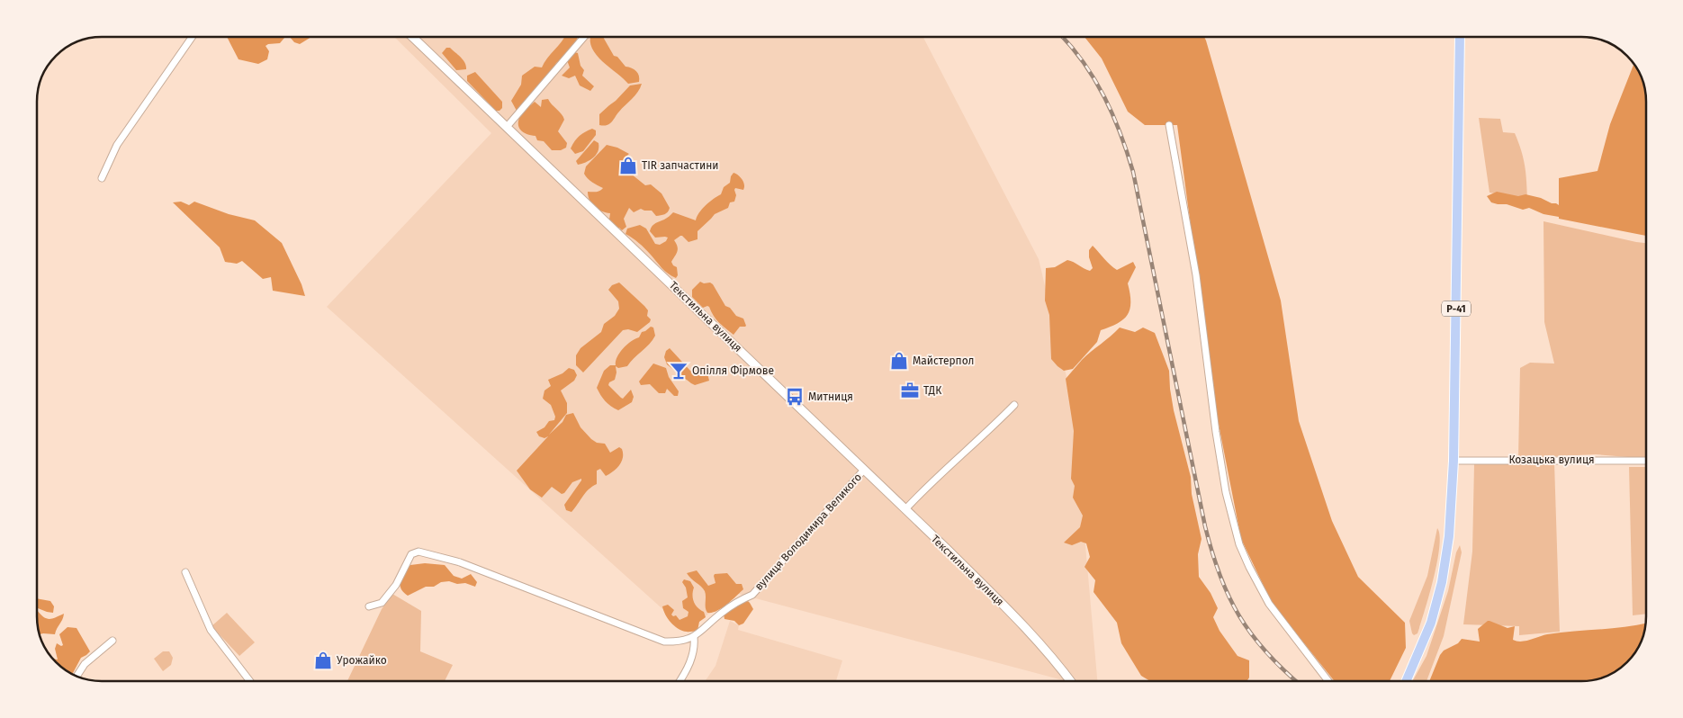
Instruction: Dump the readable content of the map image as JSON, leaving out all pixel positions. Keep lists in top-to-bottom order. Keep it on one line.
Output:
{"streets":{"main road":["Р-41"],"street":["Текстильна вулиця","Козацька вулиця","вулиця Володимира Великого"]},"crossings":[["Р-41","Козацька вулиця"],["Текстильна вулиця","вулиця Володимира Великого"]],"places":{"shop":["TIR запчастини","Майстерпол","Урожайко"],"bar":["Опілля Фірмове"],"office":["ТДК"],"bus stop":["Митниця"]}}
